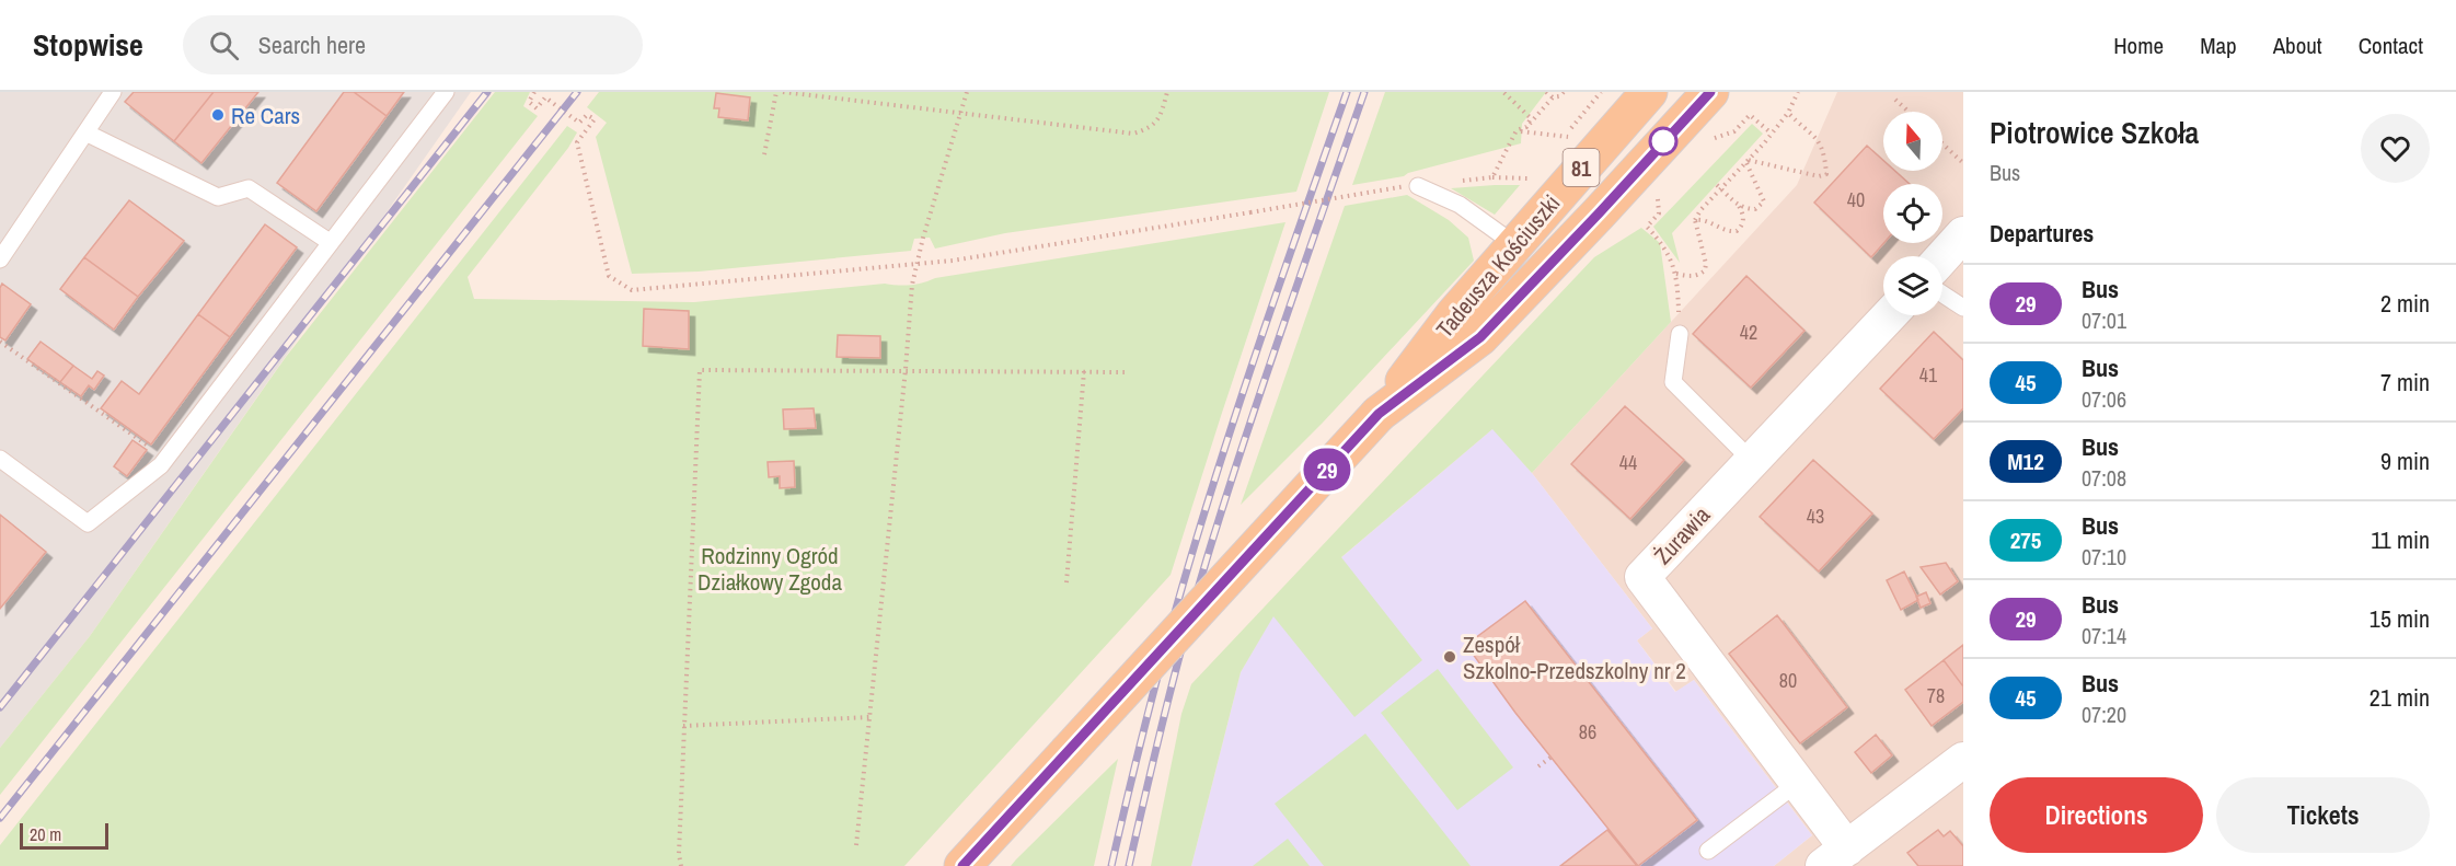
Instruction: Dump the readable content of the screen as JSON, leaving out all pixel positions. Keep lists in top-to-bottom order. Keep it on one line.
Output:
{"streets":{"main road":["81","Tadeusza Kościuszki"],"street":["Żurawia"]},"parks":["Rodzinny Ogród Działkowy Zgoda"],"places":["Re Cars","Zespół Szkolno-Przedszkolny nr 2"],"lines":["bus line 29"],"house_numbers":["40","42","41","44","43","80","78","86"],"scale_bar":"20 m","north":"top","page":{"header":"Stopwise","search":"Search here","nav":["Home","Map","About","Contact"],"on_map":"29","heading":[["Piotrowice Szkoła","Bus"],"Departures"],"list":[{"mark":"29","name":"Bus","note":"07:01","value":"2 min"},{"mark":"45","name":"Bus","note":"07:06","value":"7 min"},{"mark":"M12","name":"Bus","note":"07:08","value":"9 min"},{"mark":"275","name":"Bus","note":"07:10","value":"11 min"},{"mark":"29","name":"Bus","note":"07:14","value":"15 min"},{"mark":"45","name":"Bus","note":"07:20","value":"21 min"}],"buttons":["Directions","Tickets"],"scale":"20 m"}}
